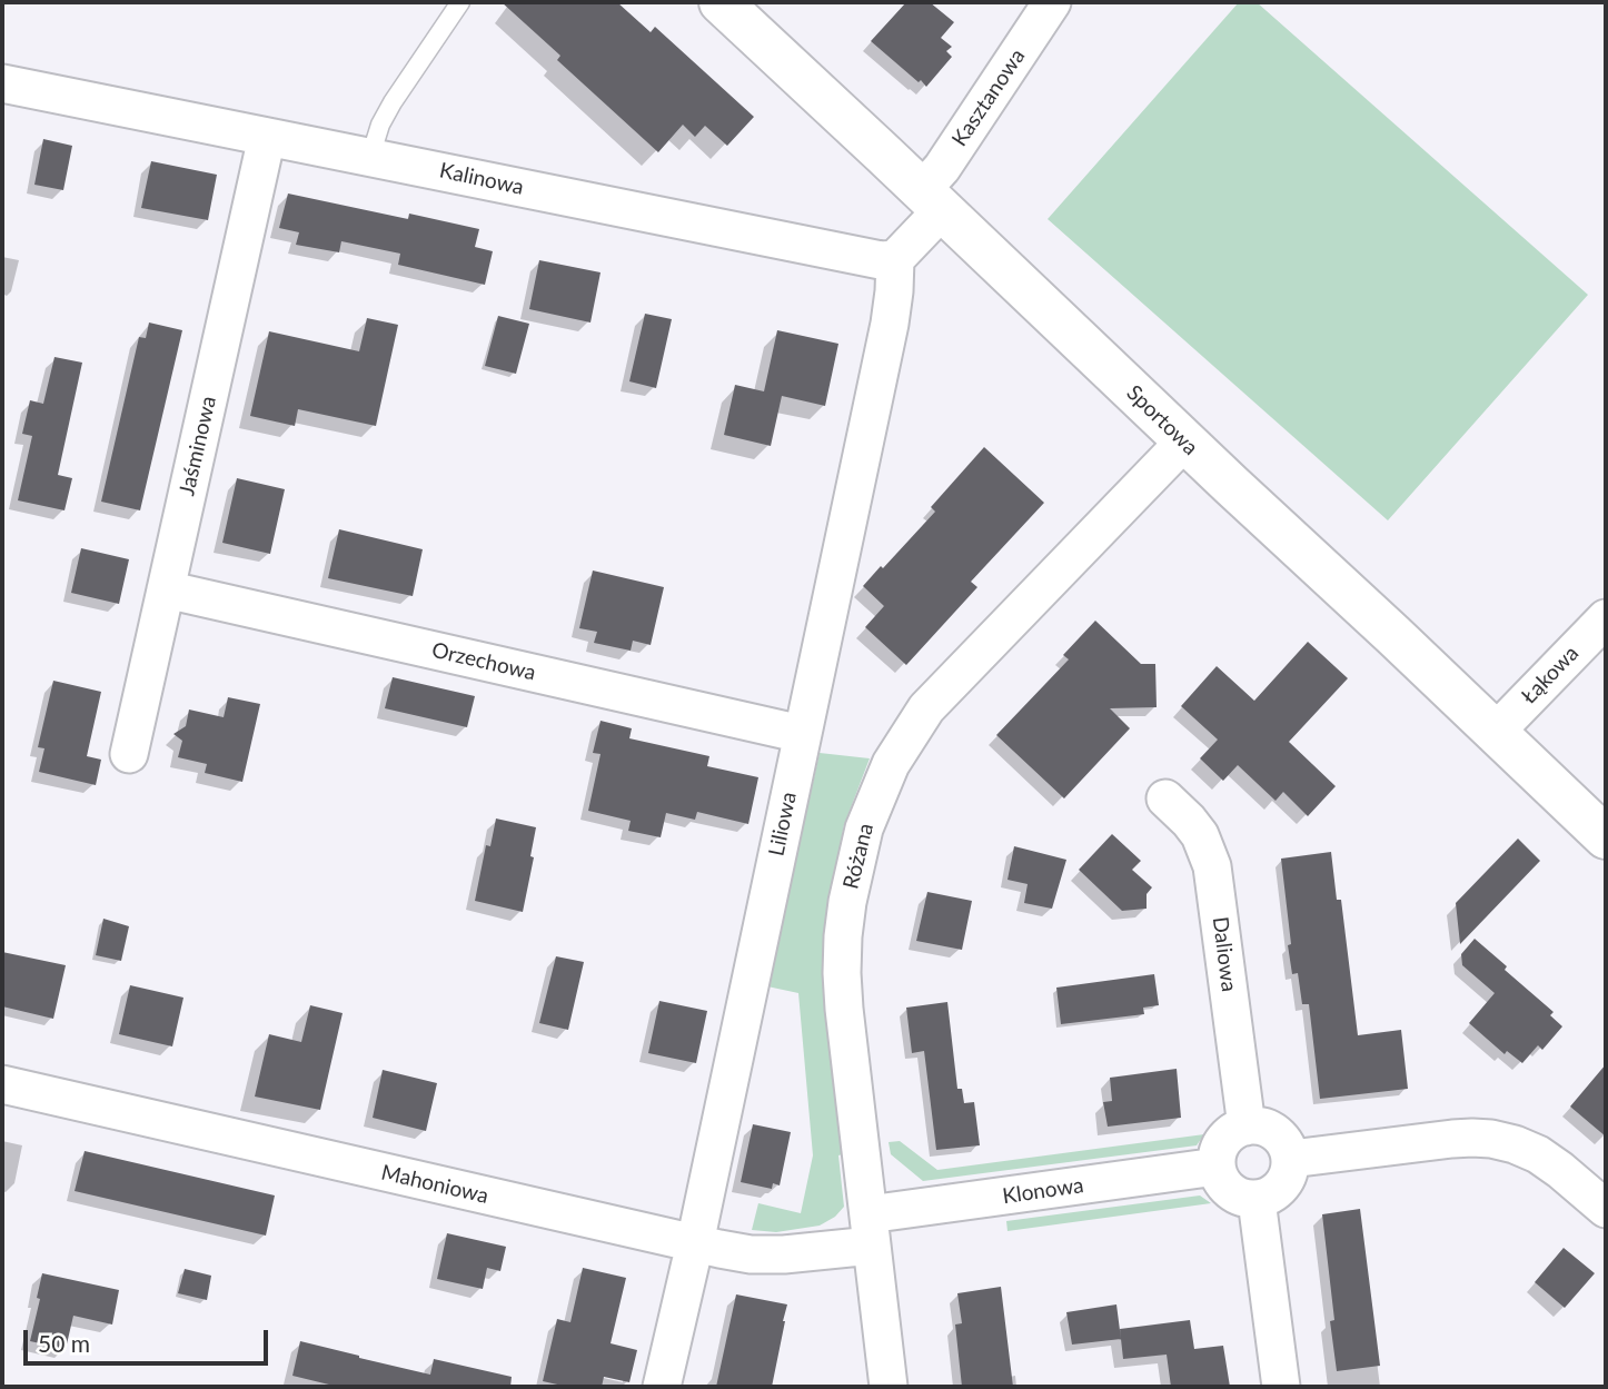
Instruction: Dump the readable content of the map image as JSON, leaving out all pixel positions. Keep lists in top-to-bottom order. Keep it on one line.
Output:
{"streets":{"street":["Kasztanowa","Kalinowa","Sportowa","Jaśminowa","Orzechowa","Łąkowa","Liliowa","Różana","Daliowa","Mahoniowa","Klonowa"]},"crossings":[["Kasztanowa","Sportowa"],["Kalinowa","Jaśminowa"],["Kalinowa","Liliowa"],["Sportowa","Łąkowa"],["Sportowa","Różana"],["Jaśminowa","Orzechowa"],["Orzechowa","Liliowa"],["Liliowa","Mahoniowa"],["Różana","Mahoniowa"],["Różana","Klonowa"],["Daliowa","Klonowa"],["Mahoniowa","Klonowa"]],"scale_bar":"50 m"}
